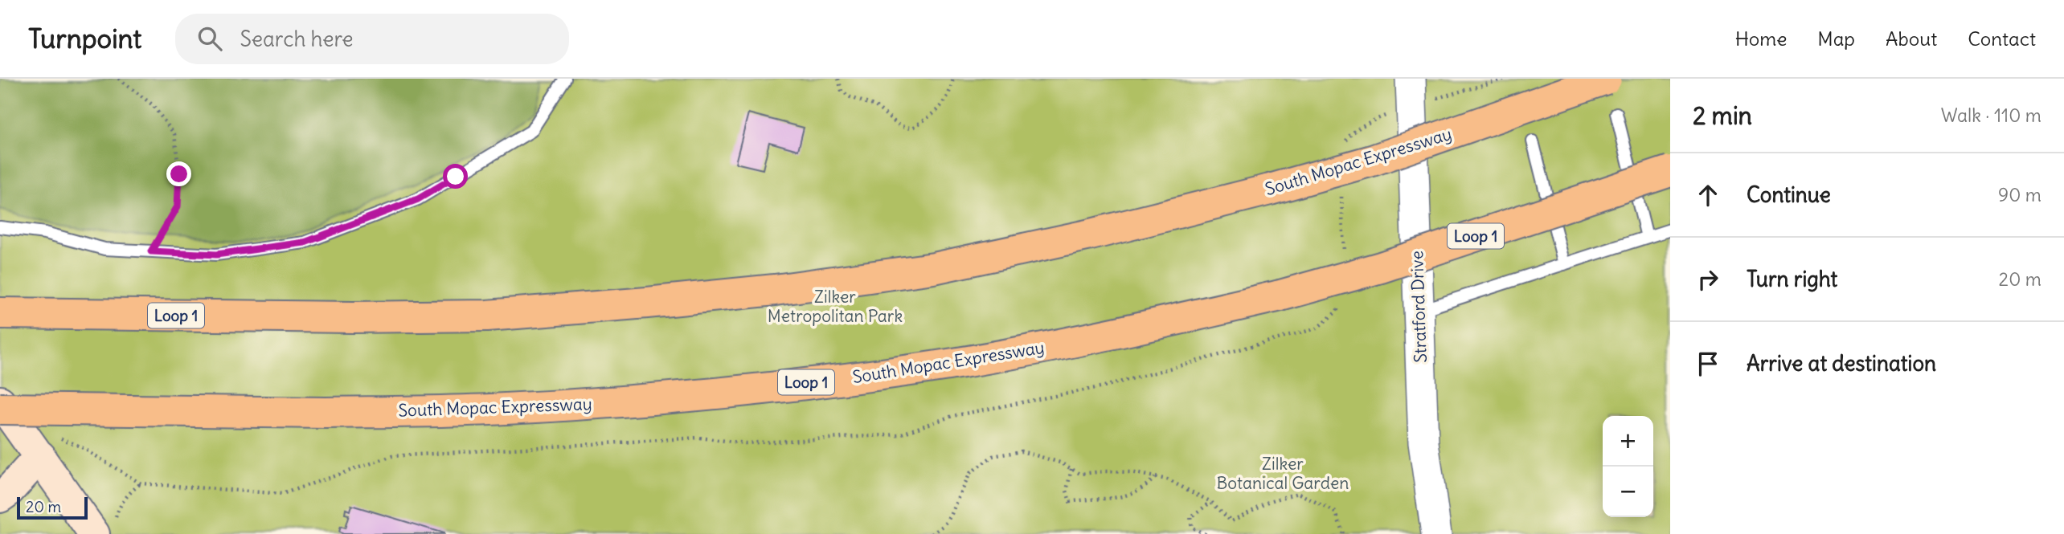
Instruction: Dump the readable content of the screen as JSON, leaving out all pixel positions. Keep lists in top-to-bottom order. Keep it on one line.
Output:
{"streets":{"highway":["South Mopac Expressway","Loop 1"],"street":["Stratford Drive"]},"parks":["Zilker Metropolitan Park","Zilker Botanical Garden"],"scale_bar":"20 m","page":{"header":"Turnpoint","search":"Search here","nav":["Home","Map","About","Contact"],"heading":["2 min","Walk · 110 m"],"list":[["Continue","90 m"],["Turn right","20 m"],"Arrive at destination"],"map_buttons":["+","−"],"scale":"20 m"}}
